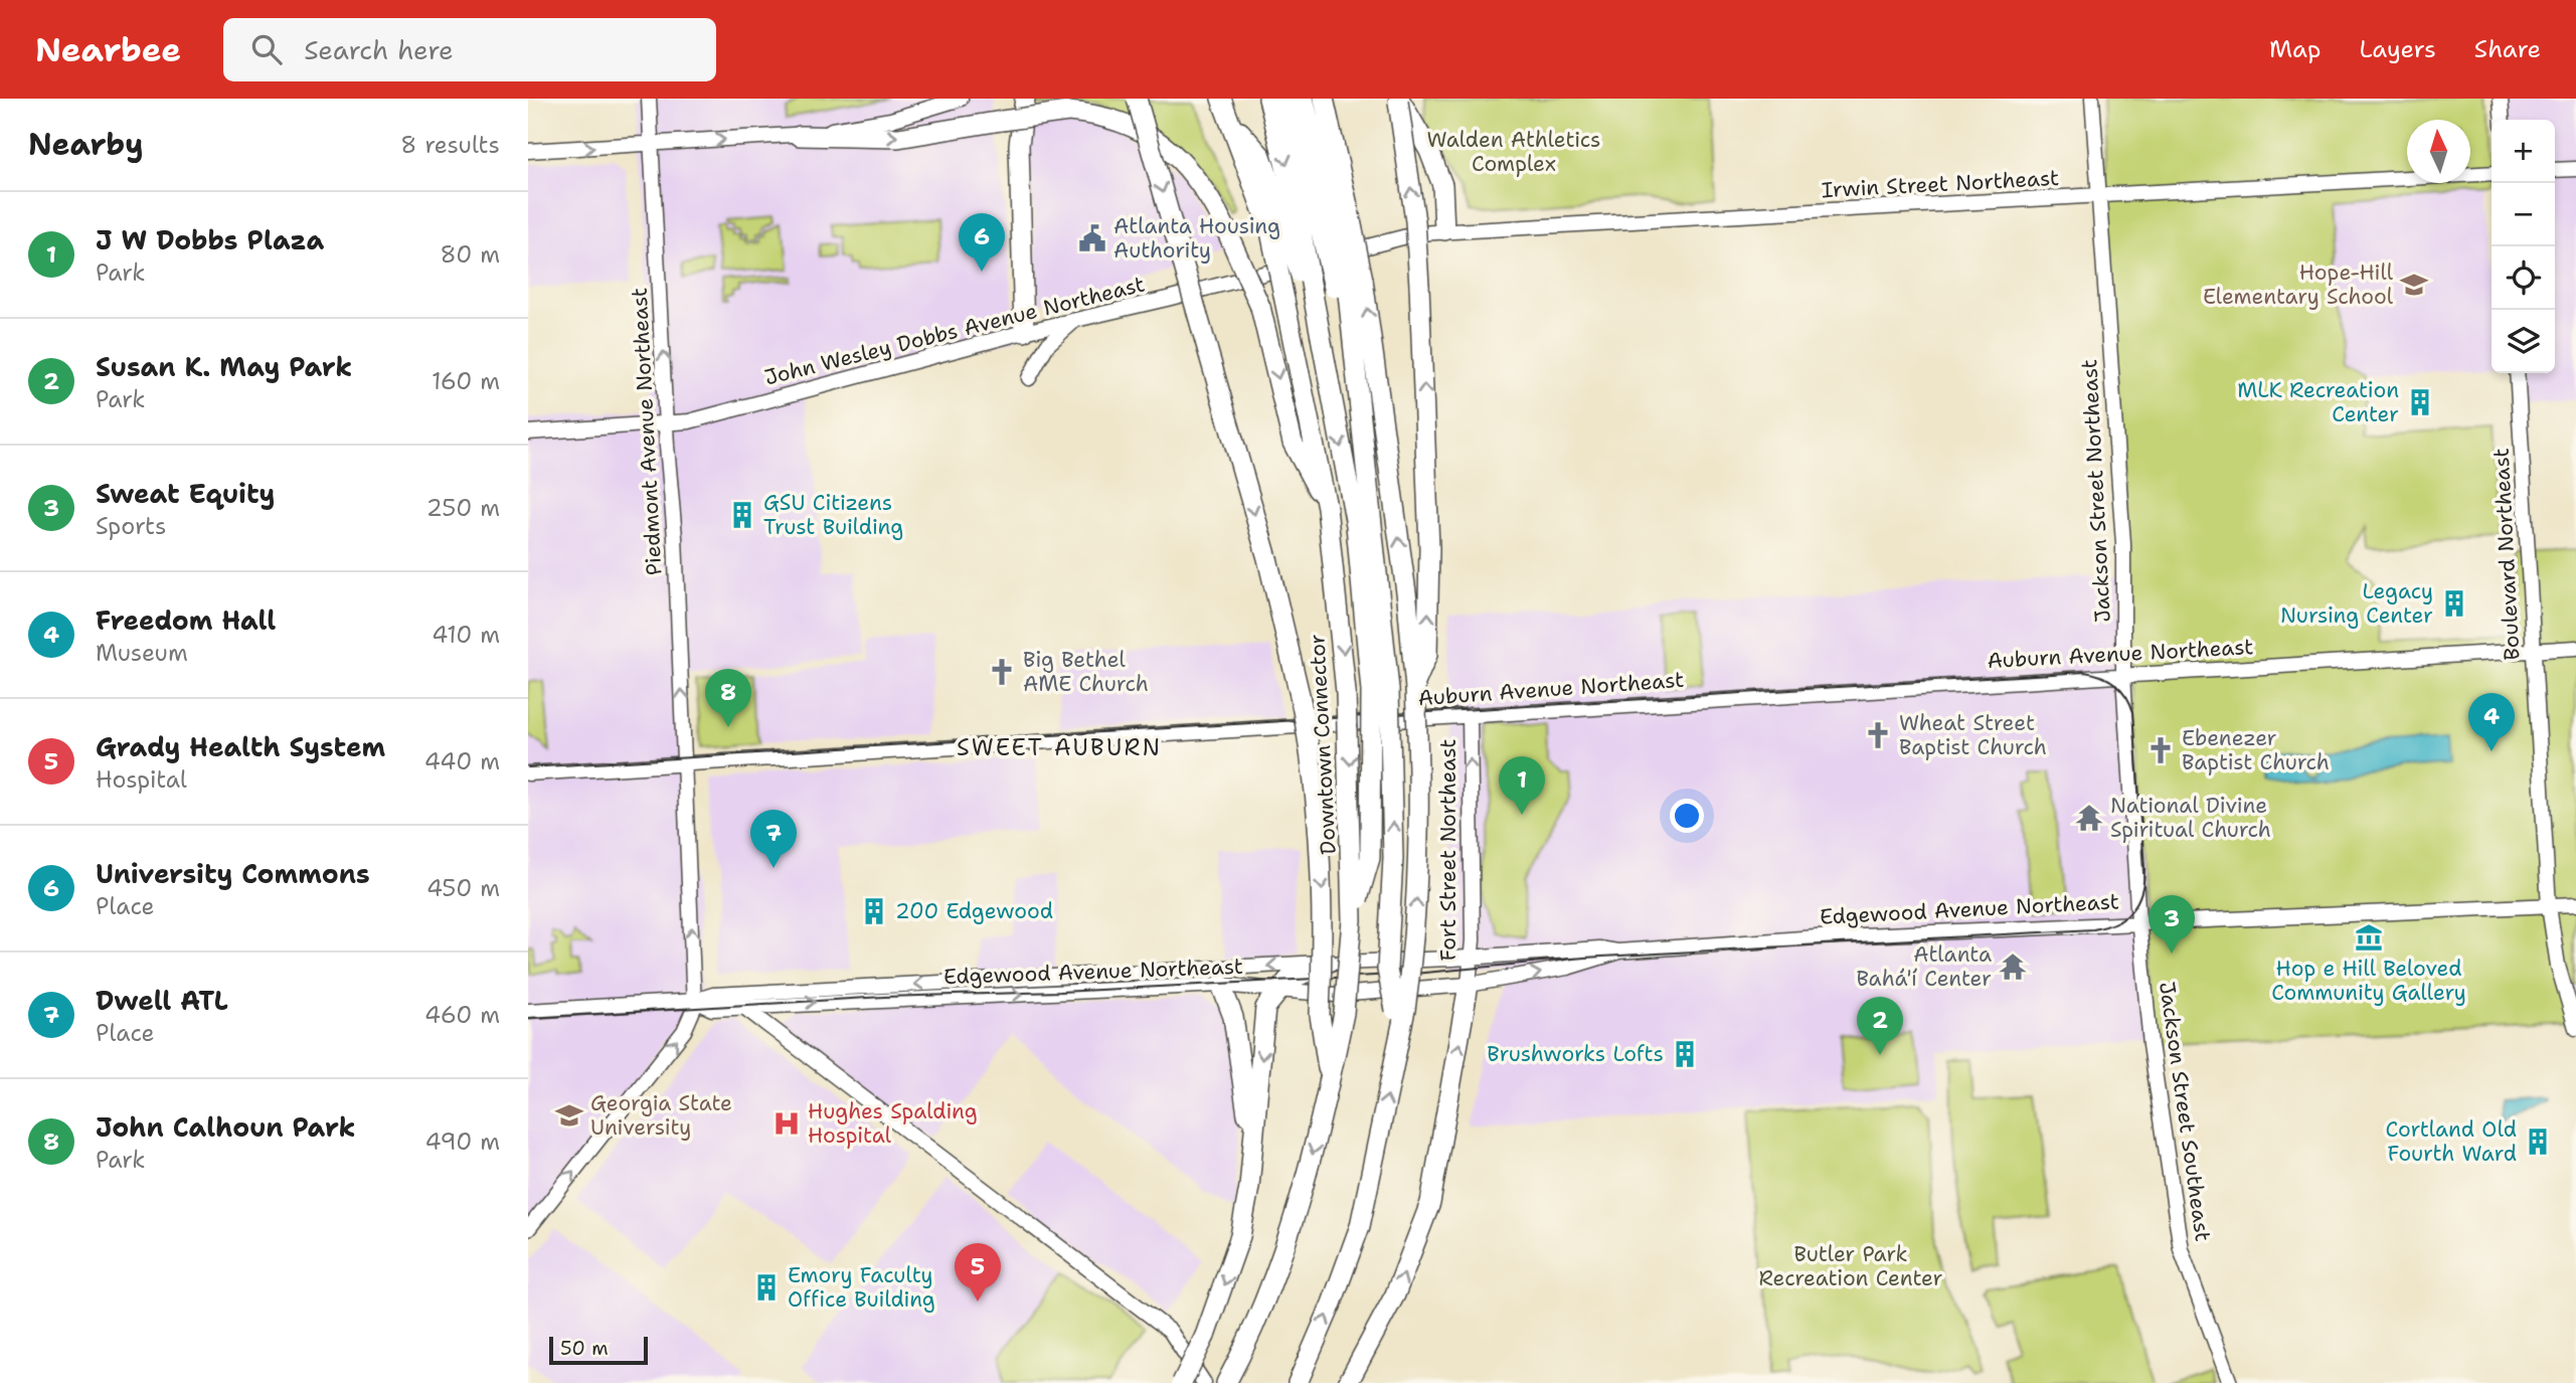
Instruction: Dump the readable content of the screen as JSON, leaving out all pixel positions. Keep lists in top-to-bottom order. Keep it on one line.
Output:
{"streets":{"highway":["Downtown Connector"],"street":["Irwin Street Northeast","John Wesley Dobbs Avenue Northeast","Piedmont Avenue Northeast","Jackson Street Northeast","Boulevard Northeast","Auburn Avenue Northeast","Fort Street Northeast","Edgewood Avenue Northeast","Jackson Street Southeast"]},"crossings":[["Irwin Street Northeast","John Wesley Dobbs Avenue Northeast"],["Irwin Street Northeast","Jackson Street Northeast"],["John Wesley Dobbs Avenue Northeast","Piedmont Avenue Northeast"],["Piedmont Avenue Northeast","Auburn Avenue Northeast"],["Piedmont Avenue Northeast","Edgewood Avenue Northeast"],["Jackson Street Northeast","Auburn Avenue Northeast"],["Jackson Street Northeast","Edgewood Avenue Northeast"],["Jackson Street Northeast","Jackson Street Southeast"],["Boulevard Northeast","Auburn Avenue Northeast"],["Boulevard Northeast","Edgewood Avenue Northeast"],["Auburn Avenue Northeast","Fort Street Northeast"],["Fort Street Northeast","Edgewood Avenue Northeast"],["Edgewood Avenue Northeast","Jackson Street Southeast"]],"one_way":["Piedmont Avenue Northeast","Fort Street Northeast"],"districts":["SWEET AUBURN"],"parks":["Walden Athletics Complex","Butler Park Recreation Center"],"places":{"public building":["Atlanta Housing Authority"],"school or university":["Hope-Hill Elementary School","Georgia State University"],"building":["MLK Recreation Center","GSU Citizens Trust Building","Legacy Nursing Center","200 Edgewood","Brushworks Lofts","Cortland Old Fourth Ward","Emory Faculty Office Building"],"church":["Big Bethel AME Church","Wheat Street Baptist Church","Ebenezer Baptist Church"],"temple":["National Divine Spiritual Church","Atlanta Bahá'í Center"],"museum":["Hop e Hill Beloved Community Gallery"],"hospital":["Hughes Spalding Hospital"]},"scale_bar":"50 m","north":"top","page":{"header":"Nearbee","search":"Search here","nav":["Map","Layers","Share"],"heading":["Nearby","8 results"],"map_buttons":["+","−"],"list":[{"mark":"1","name":"J W Dobbs Plaza","note":"Park","value":"80 m"},{"mark":"2","name":"Susan K. May Park","note":"Park","value":"160 m"},{"mark":"3","name":"Sweat Equity","note":"Sports","value":"250 m"},{"mark":"4","name":"Freedom Hall","note":"Museum","value":"410 m"},{"mark":"5","name":"Grady Health System","note":"Hospital","value":"440 m"},{"mark":"6","name":"University Commons","note":"Place","value":"450 m"},{"mark":"7","name":"Dwell ATL","note":"Place","value":"460 m"},{"mark":"8","name":"John Calhoun Park","note":"Park","value":"490 m"}],"pins":["6","8","4","1","7","3","2","5"],"scale":"50 m"}}
